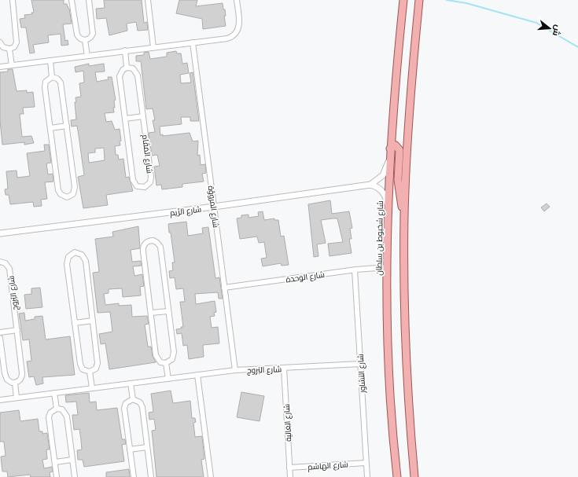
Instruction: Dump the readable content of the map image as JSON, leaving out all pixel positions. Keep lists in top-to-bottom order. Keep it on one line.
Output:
{"streets":{"main road":["شارع شخبوط بن سلطان"],"street":["شارع المَقَام","شارع المروؤة","شارع الرِّيم","شارع الوَحدة","شارع البُروج","شارع التشاور","شارع الغالية","شارع الهاشم"]},"crossings":[["شارع المروؤة","شارع الرِّيم"],["شارع المروؤة","شارع الوَحدة"],["شارع المروؤة","شارع البُروج"],["شارع الرِّيم","شارع شخبوط بن سلطان"],["شارع شخبوط بن سلطان","شارع الوَحدة"],["شارع الوَحدة","شارع التشاور"],["شارع البُروج","شارع التشاور"],["شارع البُروج","شارع الغالية"],["شارع التشاور","شارع الهاشم"],["شارع الغالية","شارع الهاشم"]],"north":"right"}
